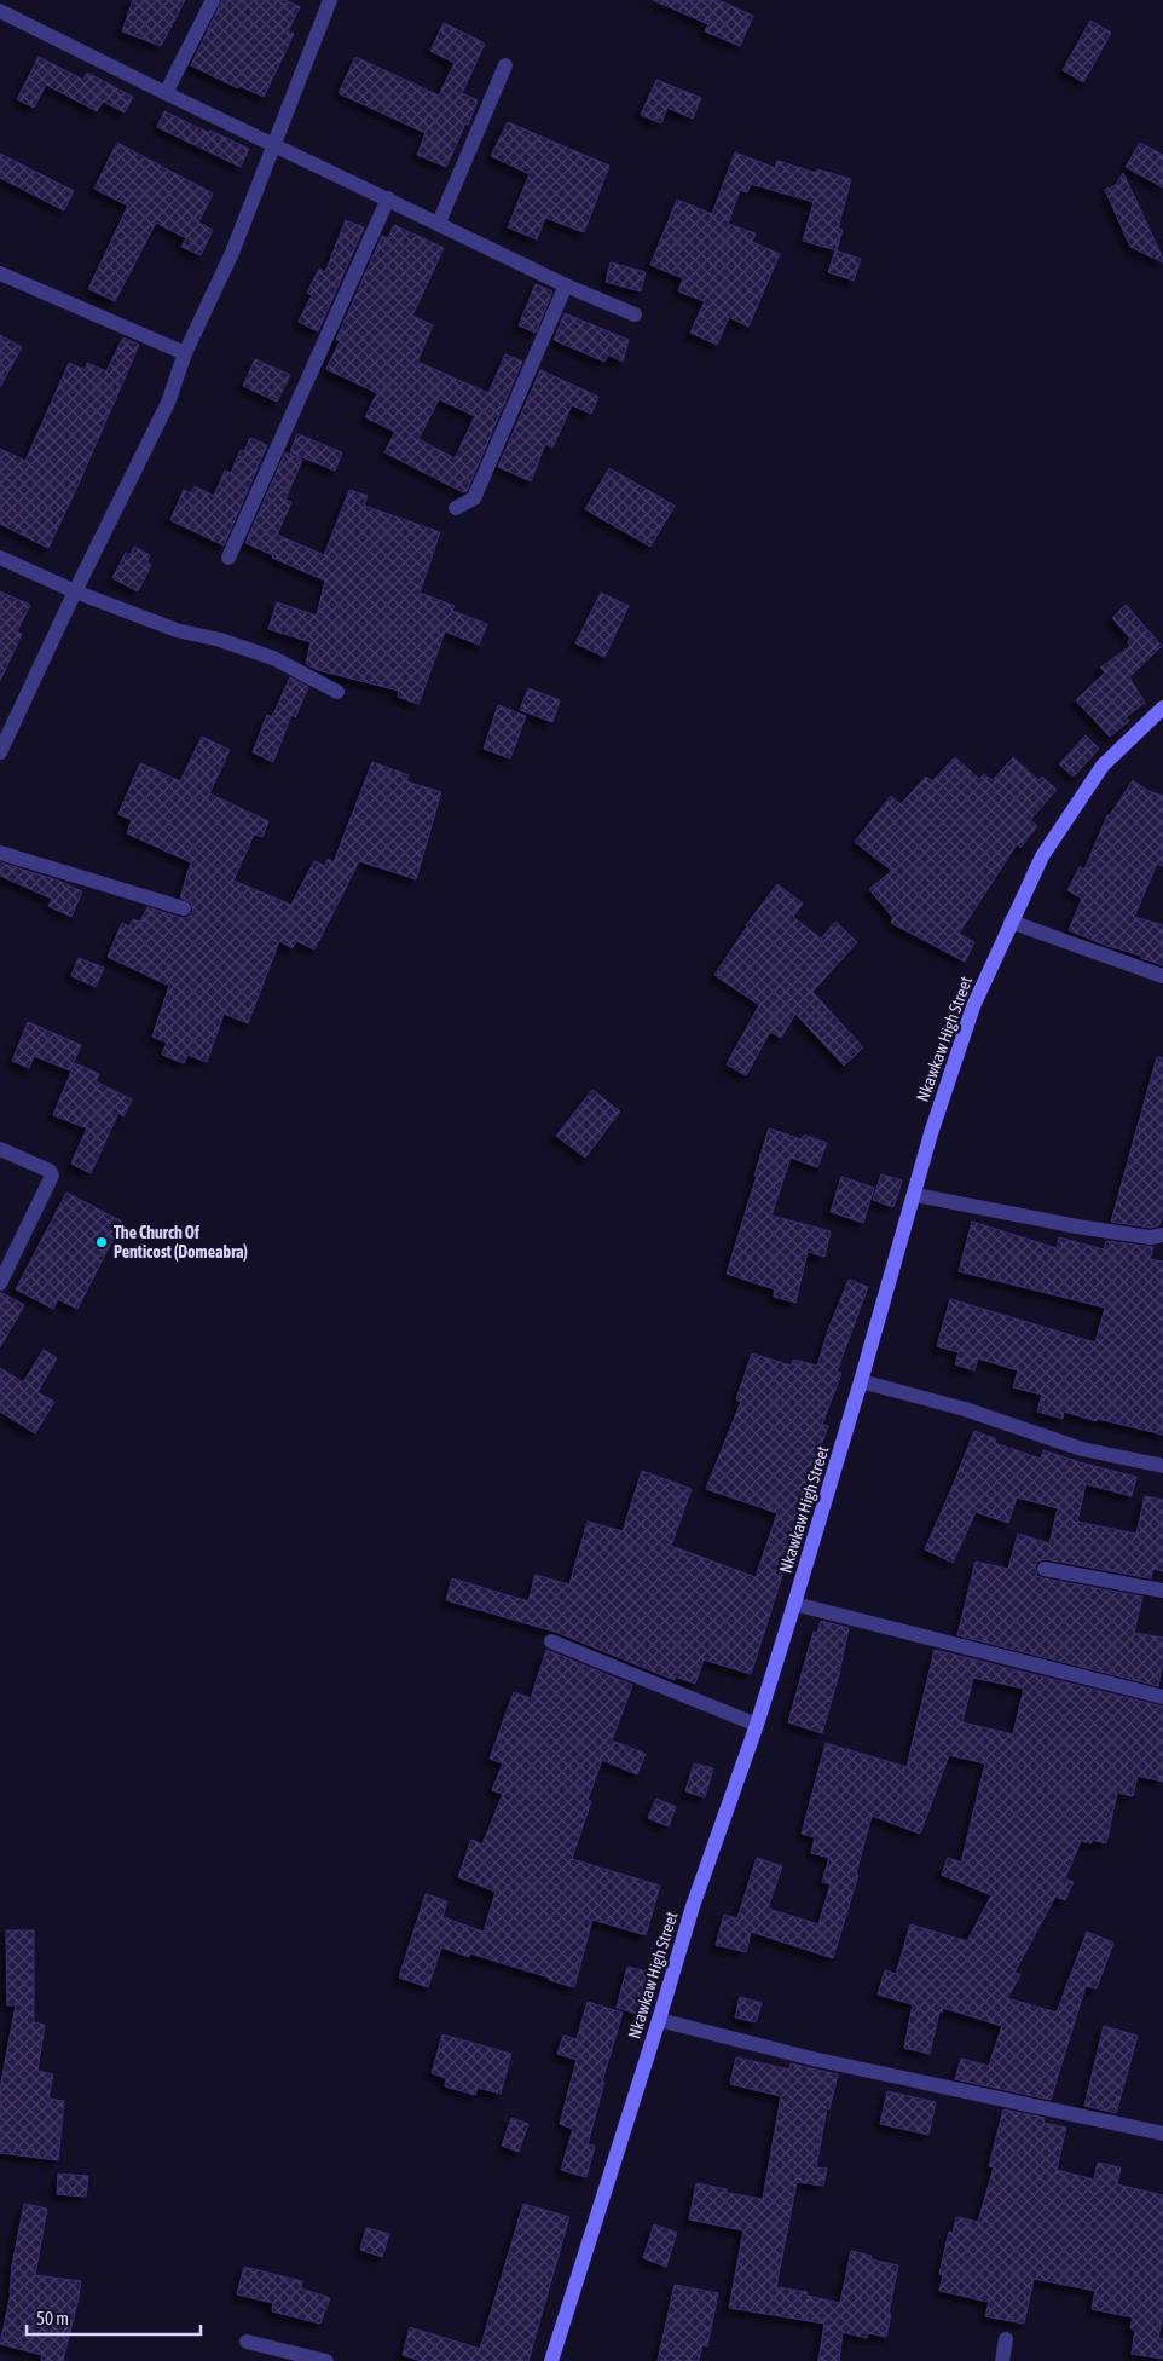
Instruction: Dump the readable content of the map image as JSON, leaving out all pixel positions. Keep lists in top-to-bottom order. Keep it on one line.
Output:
{"streets":{"main road":["Nkawkaw High Street"]},"places":["The Church Of Penticost (Domeabra)"],"scale_bar":"50 m"}
